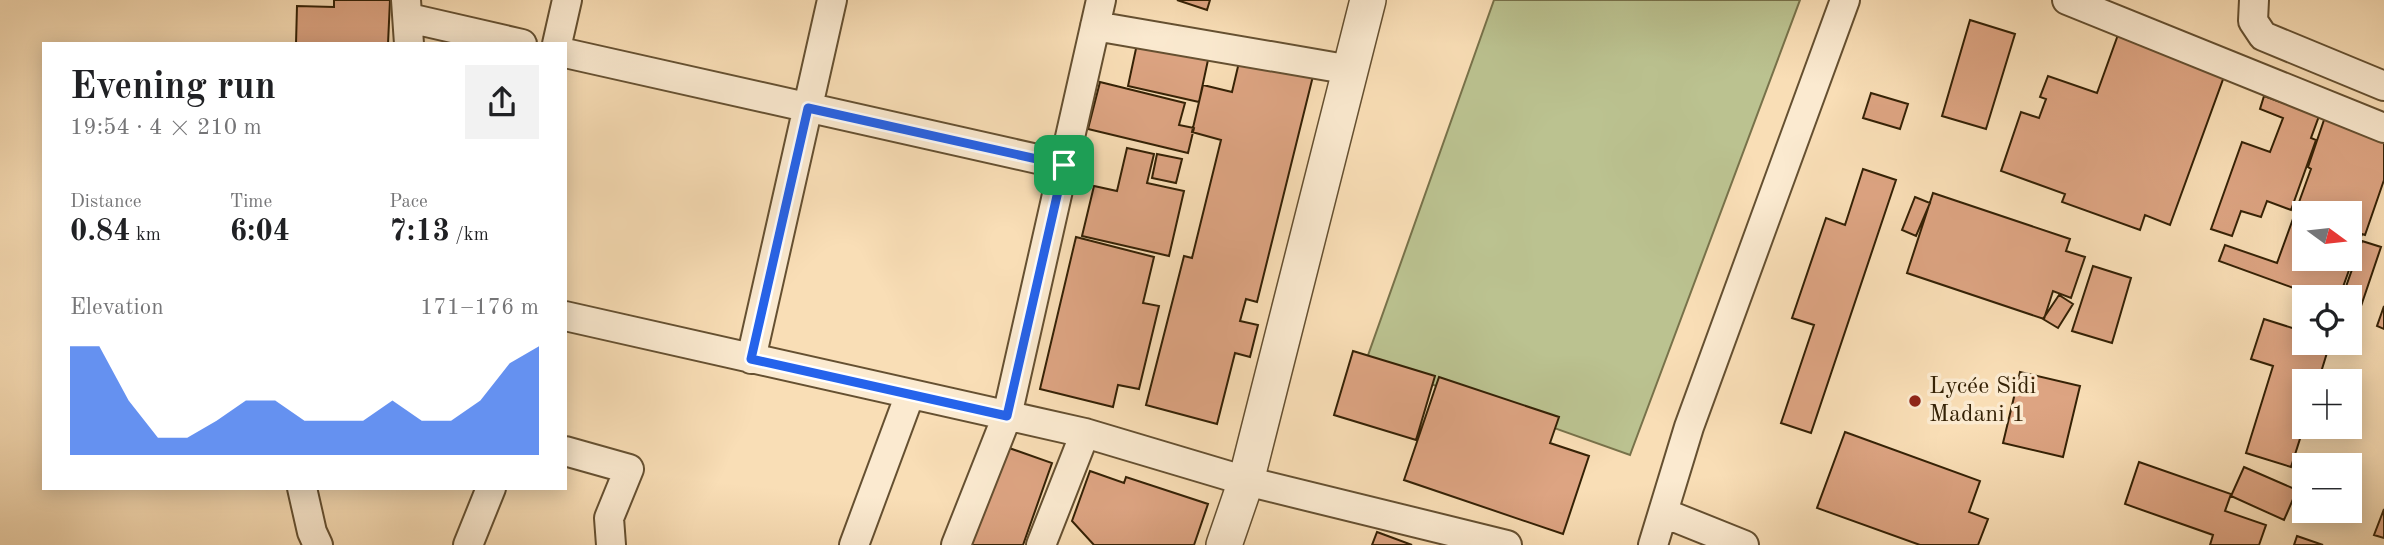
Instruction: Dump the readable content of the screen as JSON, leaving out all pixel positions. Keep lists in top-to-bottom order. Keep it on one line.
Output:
{"places":["Lycée Sidi Madani 1"],"north":"right","page":{"heading":["Evening run","19:54 · 4 × 210 m"],"stats":[["Distance","0.84 km"],["Time","6:04"],["Pace","7:13 /km"]],"map_buttons":["+","−"],"chart":["Elevation","171–176 m"]}}
